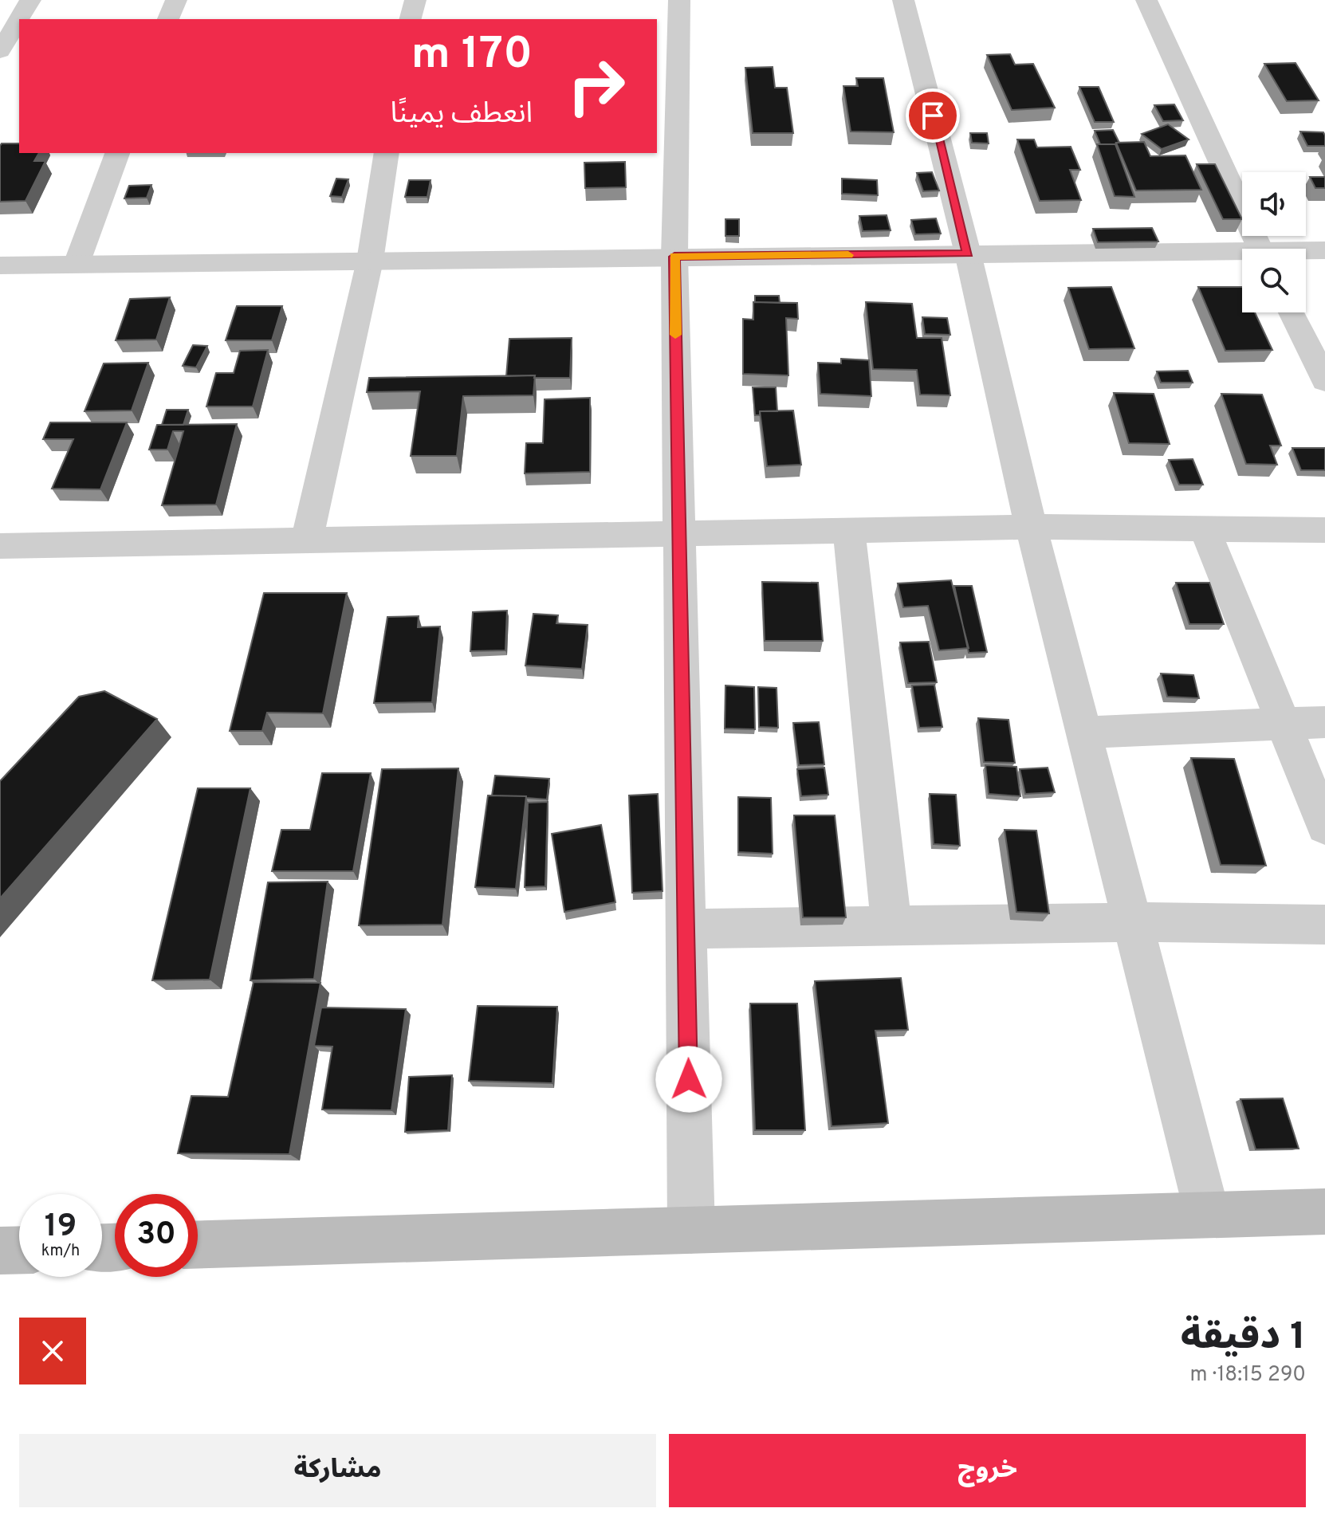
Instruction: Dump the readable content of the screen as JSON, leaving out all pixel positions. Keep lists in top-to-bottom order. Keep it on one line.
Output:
{"page":{"turn":["170 m","انعطف يمينًا"],"speed":"19 km/h","limit":"30","heading":["1 دقيقة","290 m · 18:15"],"buttons":["خروج","مشاركة"]}}
